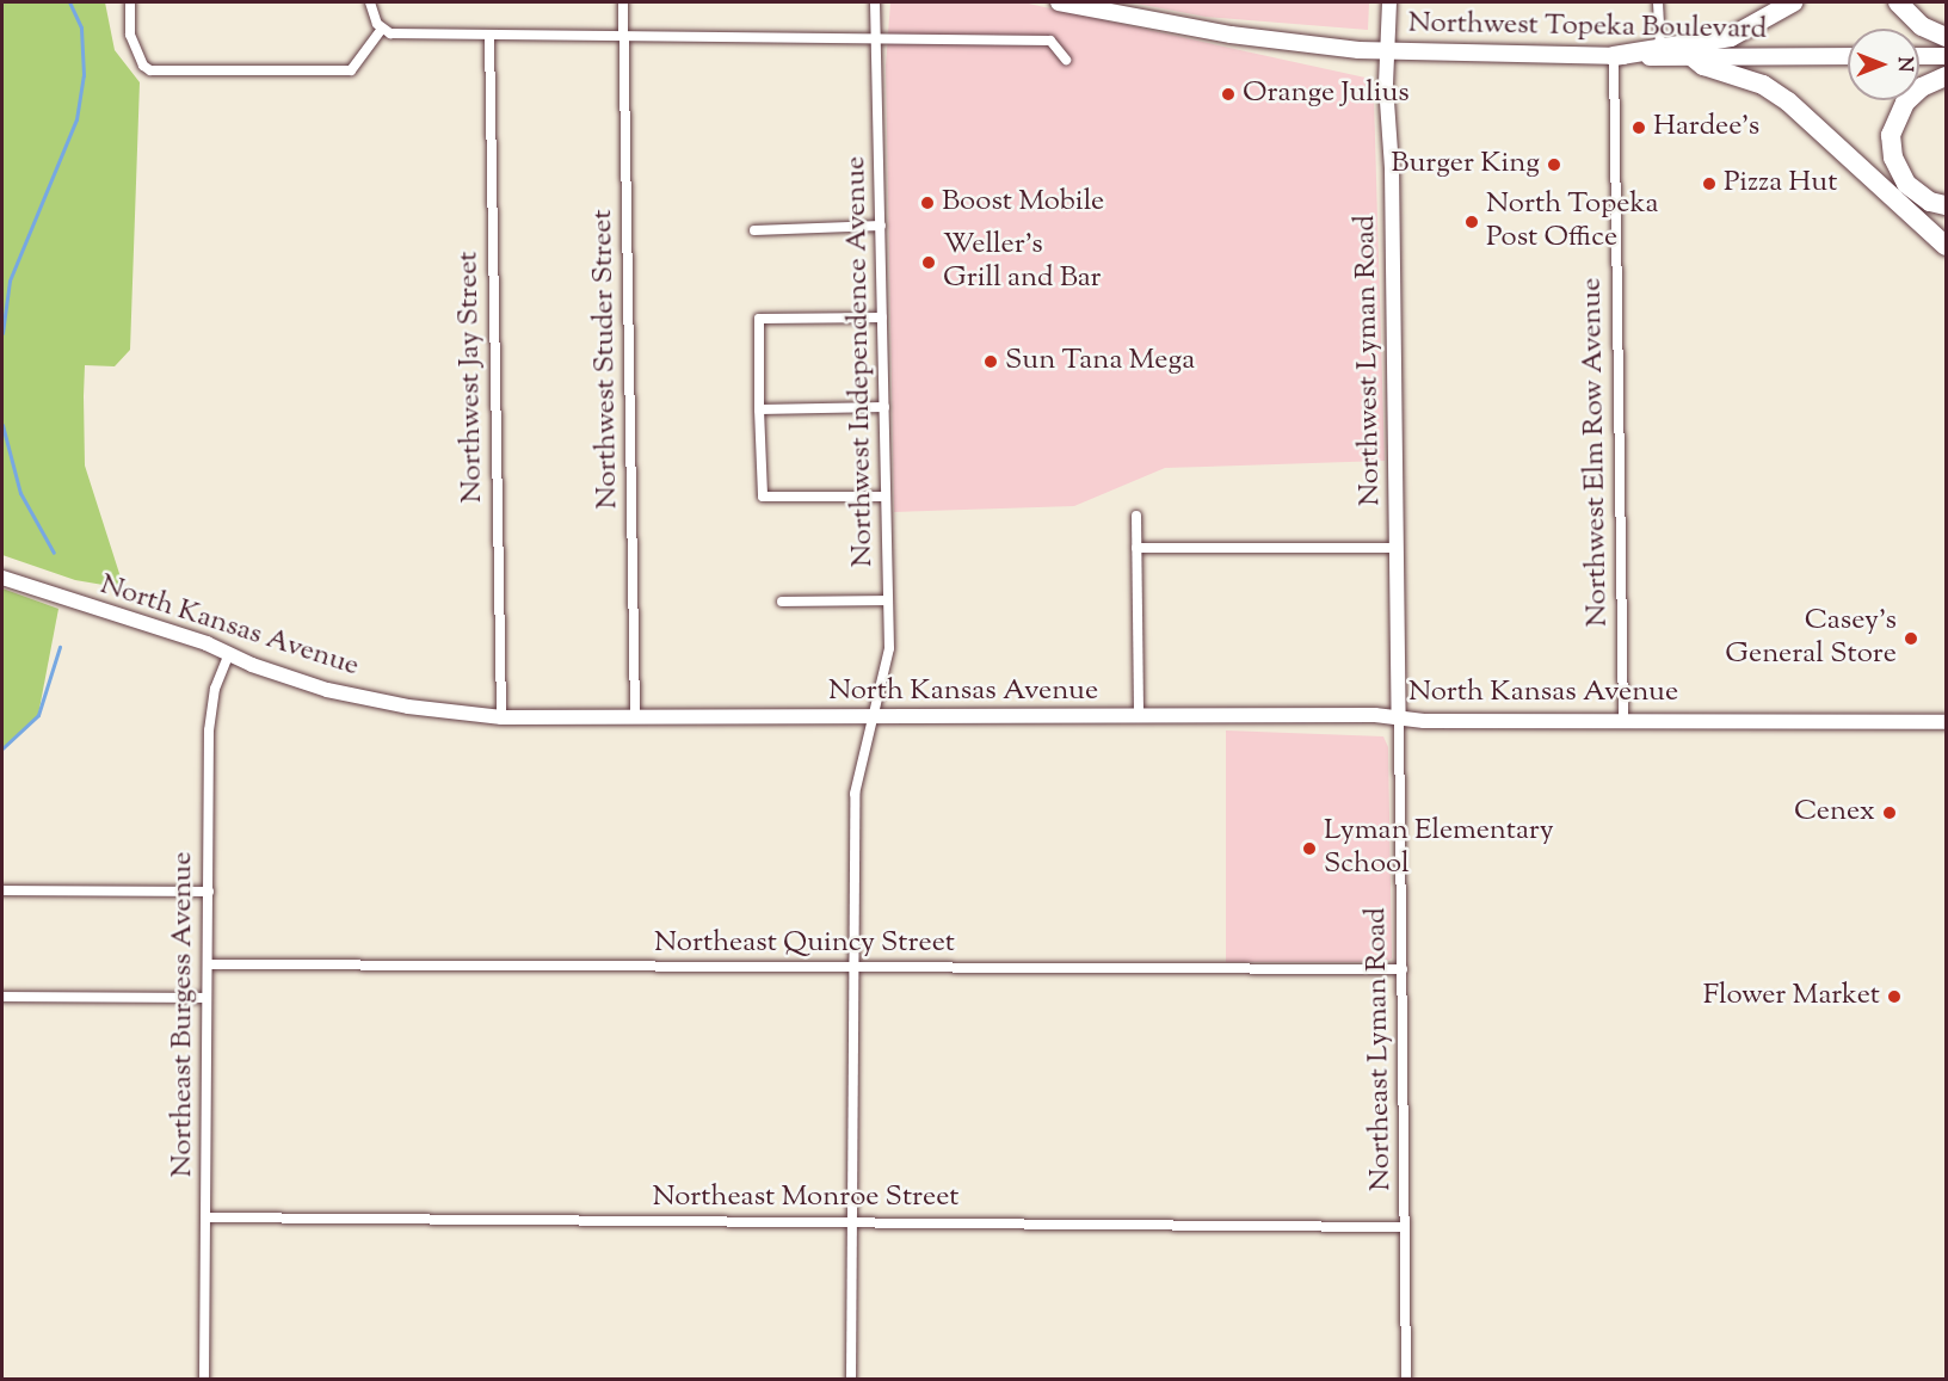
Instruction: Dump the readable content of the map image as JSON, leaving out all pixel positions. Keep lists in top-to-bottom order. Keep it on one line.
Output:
{"streets":{"main road":["Northwest Topeka Boulevard","Northwest Lyman Road","North Kansas Avenue"],"street":["Northwest Studer Street","Northwest Independence Avenue","Northwest Jay Street","Northwest Elm Row Avenue","Northeast Quincy Street","Northeast Burgess Avenue","Northeast Lyman Road","Northeast Monroe Street"]},"crossings":[["Northwest Topeka Boulevard","Northwest Lyman Road"],["Northwest Topeka Boulevard","Northwest Elm Row Avenue"],["Northwest Studer Street","North Kansas Avenue"],["Northwest Lyman Road","North Kansas Avenue"],["Northwest Lyman Road","Northeast Lyman Road"],["Northwest Independence Avenue","North Kansas Avenue"],["Northwest Independence Avenue","Northeast Quincy Street"],["Northwest Independence Avenue","Northeast Monroe Street"],["Northwest Jay Street","North Kansas Avenue"],["Northwest Elm Row Avenue","North Kansas Avenue"],["North Kansas Avenue","Northeast Burgess Avenue"],["North Kansas Avenue","Northeast Lyman Road"],["Northeast Quincy Street","Northeast Burgess Avenue"],["Northeast Quincy Street","Northeast Lyman Road"],["Northeast Burgess Avenue","Northeast Monroe Street"],["Northeast Lyman Road","Northeast Monroe Street"]],"places":["Orange Julius","Hardee's","Burger King","Pizza Hut","Boost Mobile","North Topeka Post Office","Weller's Grill and Bar","Sun Tana Mega","Casey's General Store","Cenex","Lyman Elementary School","Flower Market"],"north":"right"}
